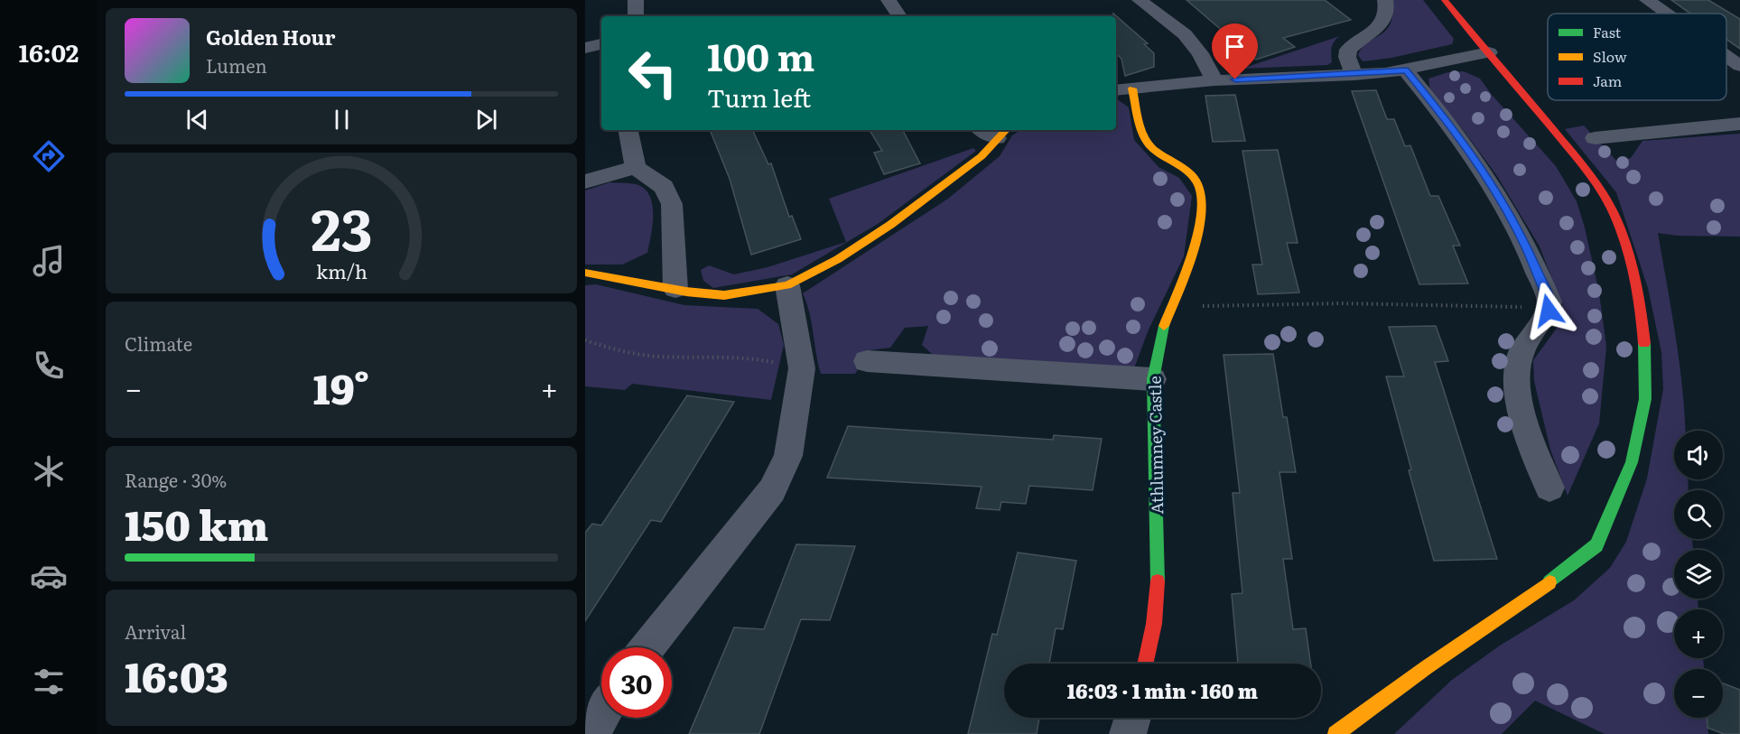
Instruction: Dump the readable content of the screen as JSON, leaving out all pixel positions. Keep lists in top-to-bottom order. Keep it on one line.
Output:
{"streets":{"street":["Athlumney Castle"]},"legend":["Fast","Slow","Jam"],"page":{"tabs":"16:02","turn":["100 m","Turn left"],"song":["Golden Hour","Lumen"],"tile":["Climate",["Range · 30%","150 km"],["Arrival","16:03"]],"heat":["−","19°","+"],"map_buttons":["+","−"],"limit":"30","trip":"16:03 · 1 min · 160 m","gauge":["23","km/h"]}}
